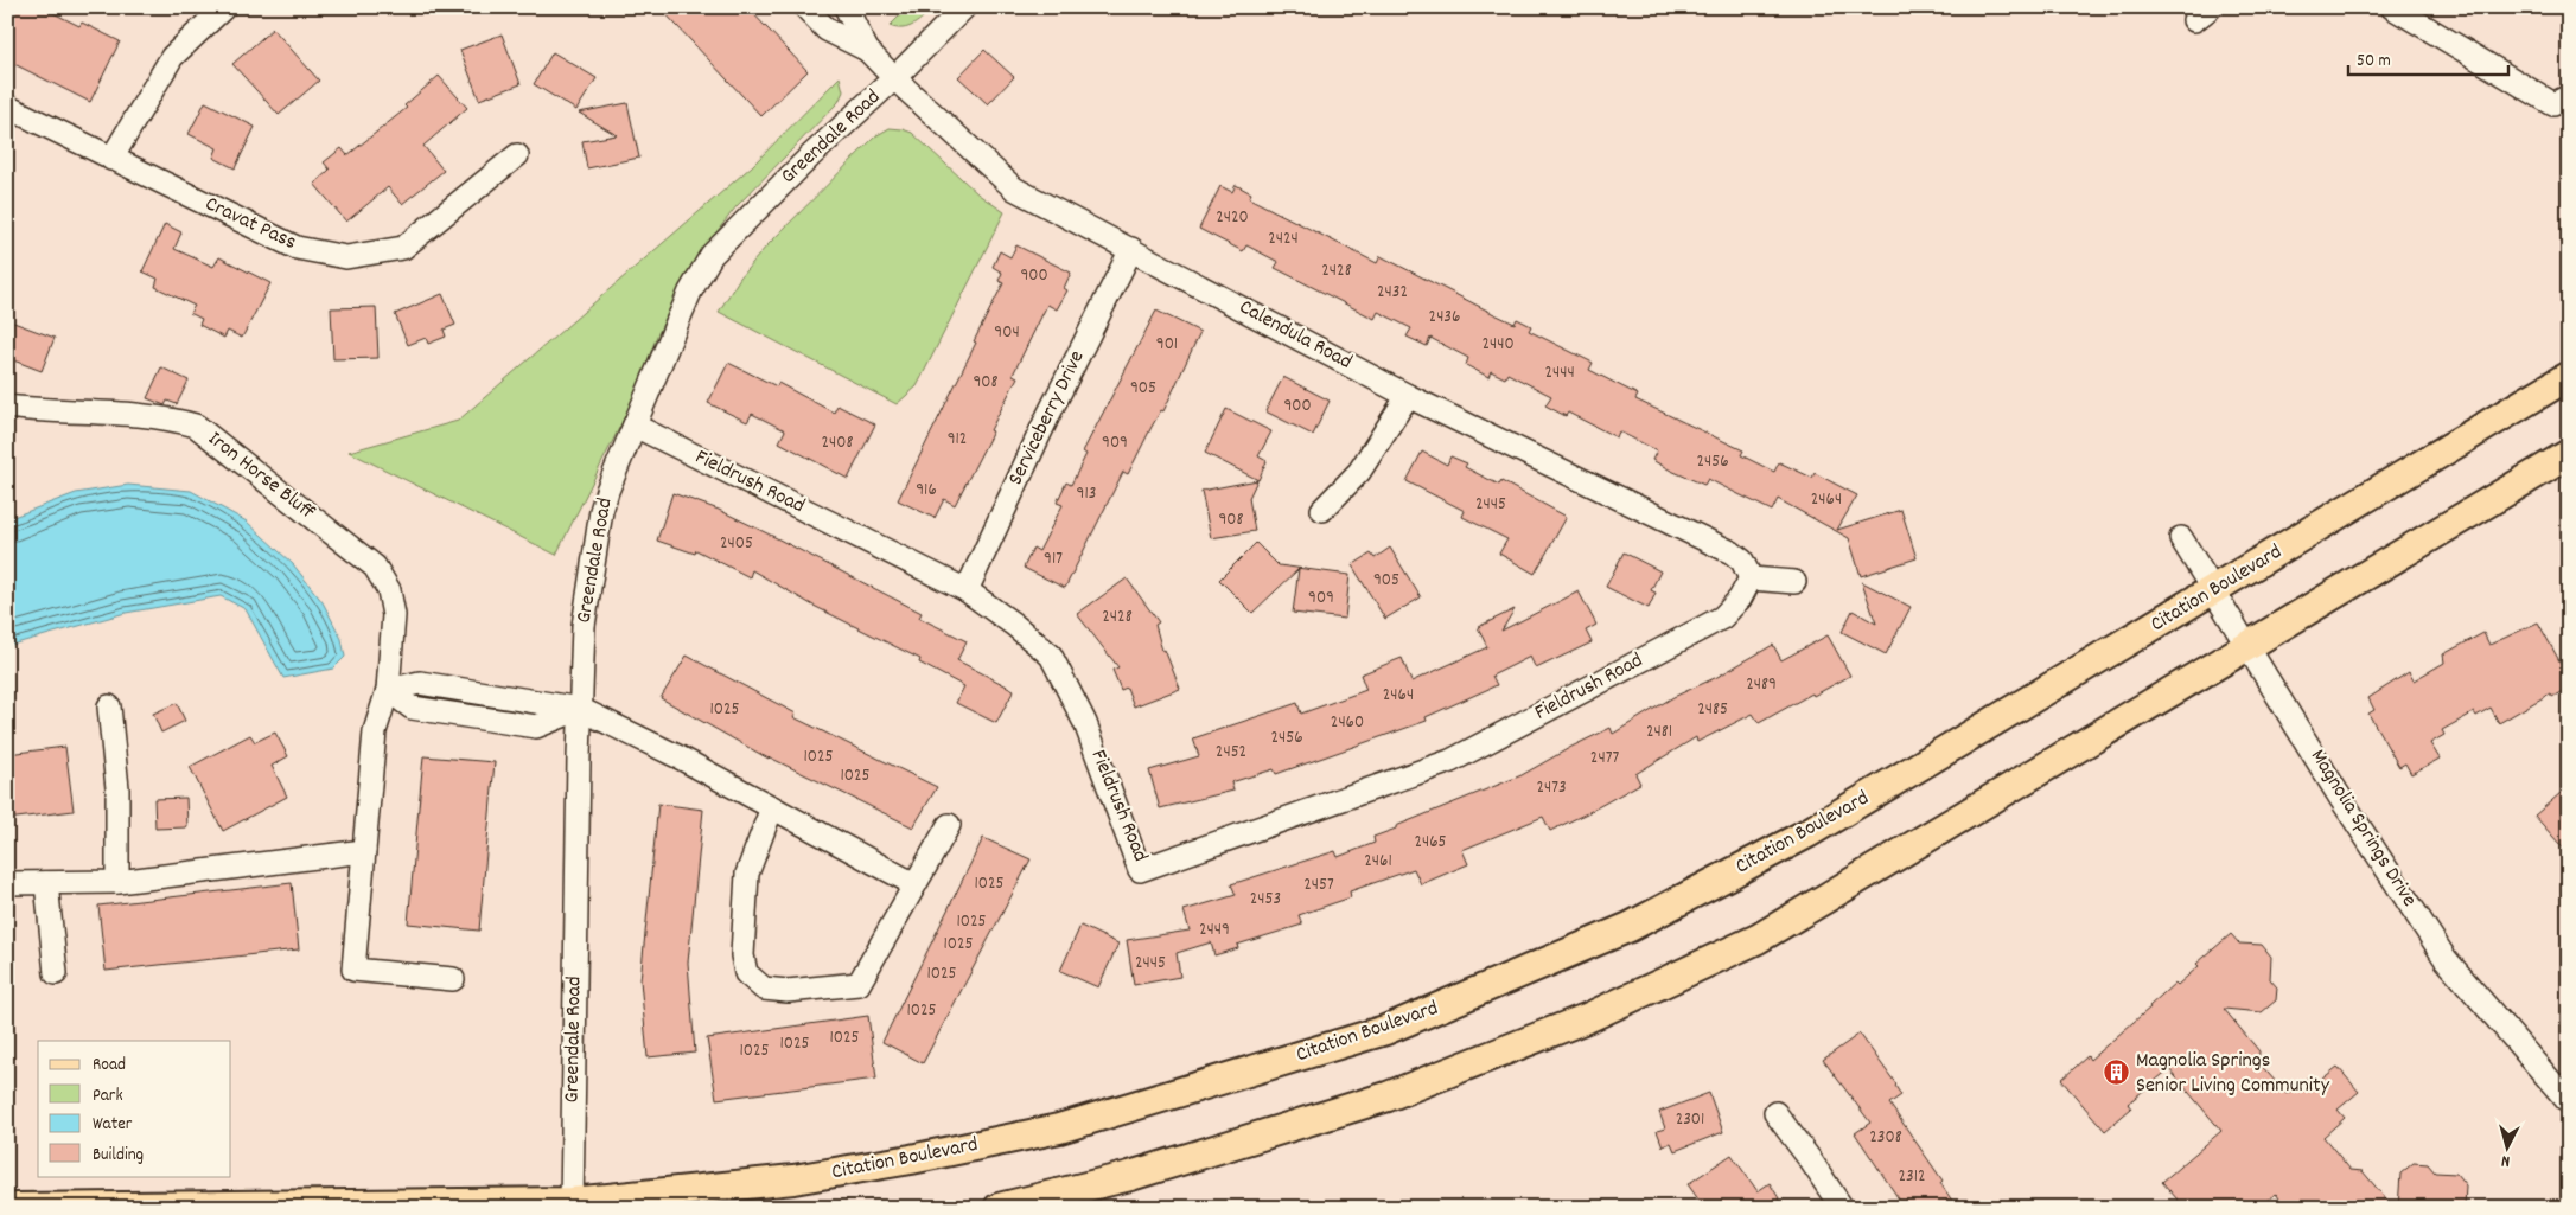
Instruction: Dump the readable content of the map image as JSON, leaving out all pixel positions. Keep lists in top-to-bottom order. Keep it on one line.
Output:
{"streets":{"main road":["Citation Boulevard"],"street":["Greendale Road","Cravat Pass","Calendula Road","Serviceberry Drive","Iron Horse Bluff","Fieldrush Road","Magnolia Springs Drive"]},"crossings":[["Greendale Road","Calendula Road"],["Greendale Road","Fieldrush Road"],["Greendale Road","Citation Boulevard"],["Calendula Road","Serviceberry Drive"],["Calendula Road","Fieldrush Road"],["Serviceberry Drive","Fieldrush Road"],["Citation Boulevard","Magnolia Springs Drive"]],"places":{"building":["Magnolia Springs Senior Living Community"]},"house_numbers":["2420","2424","2428","900","2432","2436","904","901","2440","2444","908","905","900","912","2408","909","2456","916","913","2464","2445","908","2405","917","905","909","2428","2489","2464","1025","2485","2460","2481","2456","2452","1025","2477","1025","2473","2465","2461","1025","2457","2453","1025","2449","1025","2445","1025","1025","1025","1025","1025","2301","2308","2312"],"legend":["Road","Park","Water","Building"],"scale_bar":"50 m","north":"bottom"}
